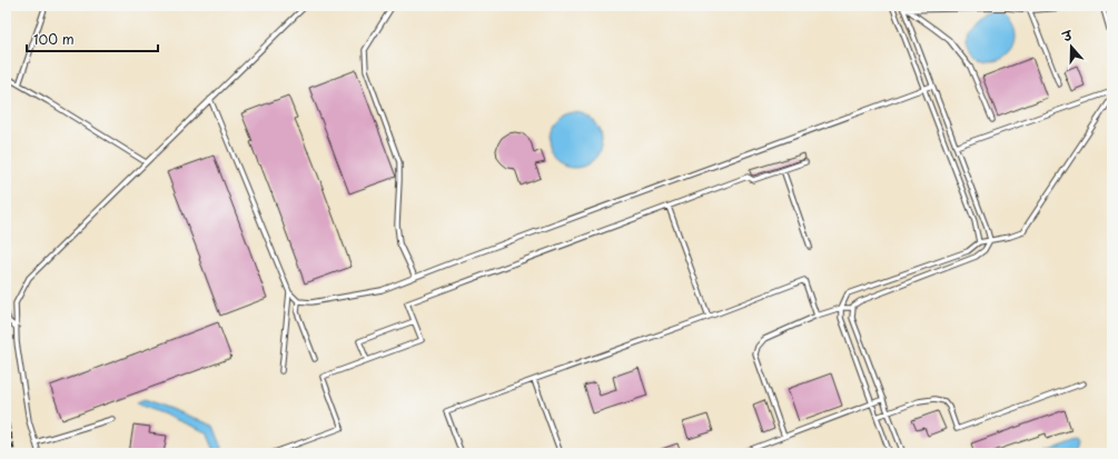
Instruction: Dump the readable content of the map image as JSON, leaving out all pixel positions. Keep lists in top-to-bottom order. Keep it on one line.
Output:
{"scale_bar":"100 m","north":"top"}
